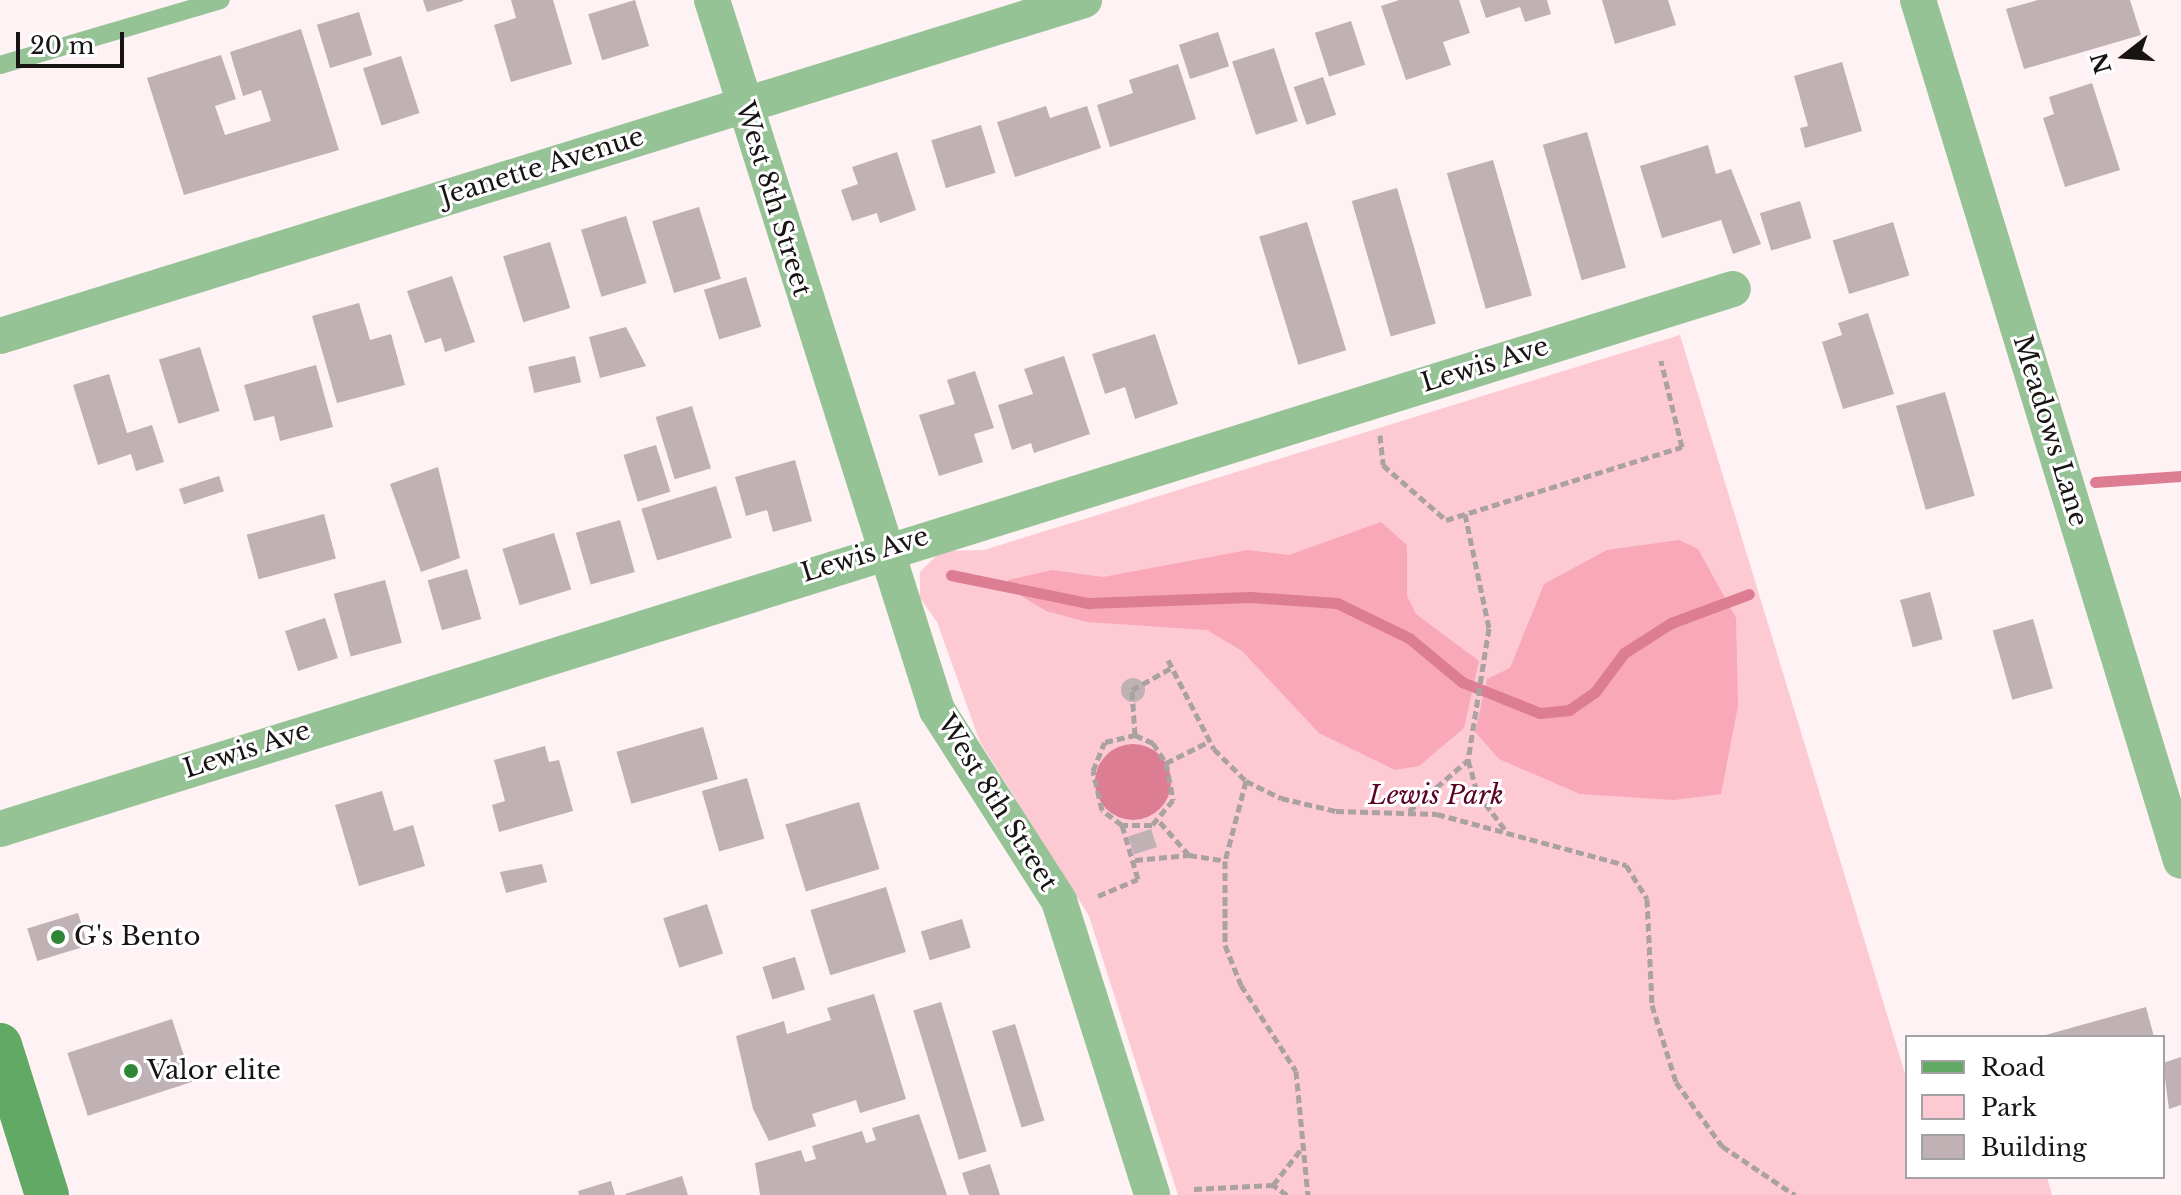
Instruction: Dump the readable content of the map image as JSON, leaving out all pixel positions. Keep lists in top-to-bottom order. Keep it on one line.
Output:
{"streets":{"street":["Jeanette Avenue","West 8th Street","Lewis Ave","Meadows Lane"]},"crossings":[["Jeanette Avenue","West 8th Street"],["West 8th Street","Lewis Ave"]],"parks":["Lewis Park"],"places":["G's Bento","Valor elite"],"legend":["Road","Park","Building"],"scale_bar":"20 m","north":"left"}
